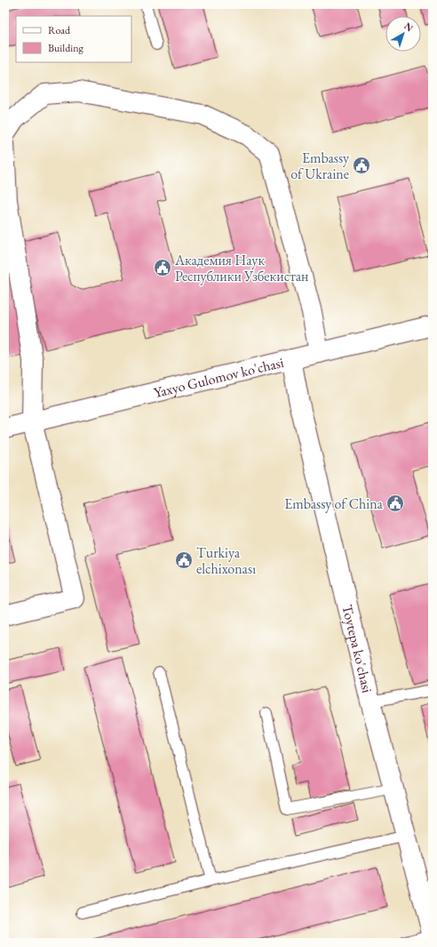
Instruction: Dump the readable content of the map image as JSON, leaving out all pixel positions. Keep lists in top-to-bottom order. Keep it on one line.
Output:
{"streets":{"street":["Yaxyo Gulomov ko'chasi","Toytepa ko'chasi"]},"crossings":[["Yaxyo Gulomov ko'chasi","Toytepa ko'chasi"]],"places":{"public building":["Embassy of Ukraine","Академия Наук Республики Узбекистан","Embassy of China","Turkiya elchixonası"]},"legend":["Road","Building"],"north":"top right"}
